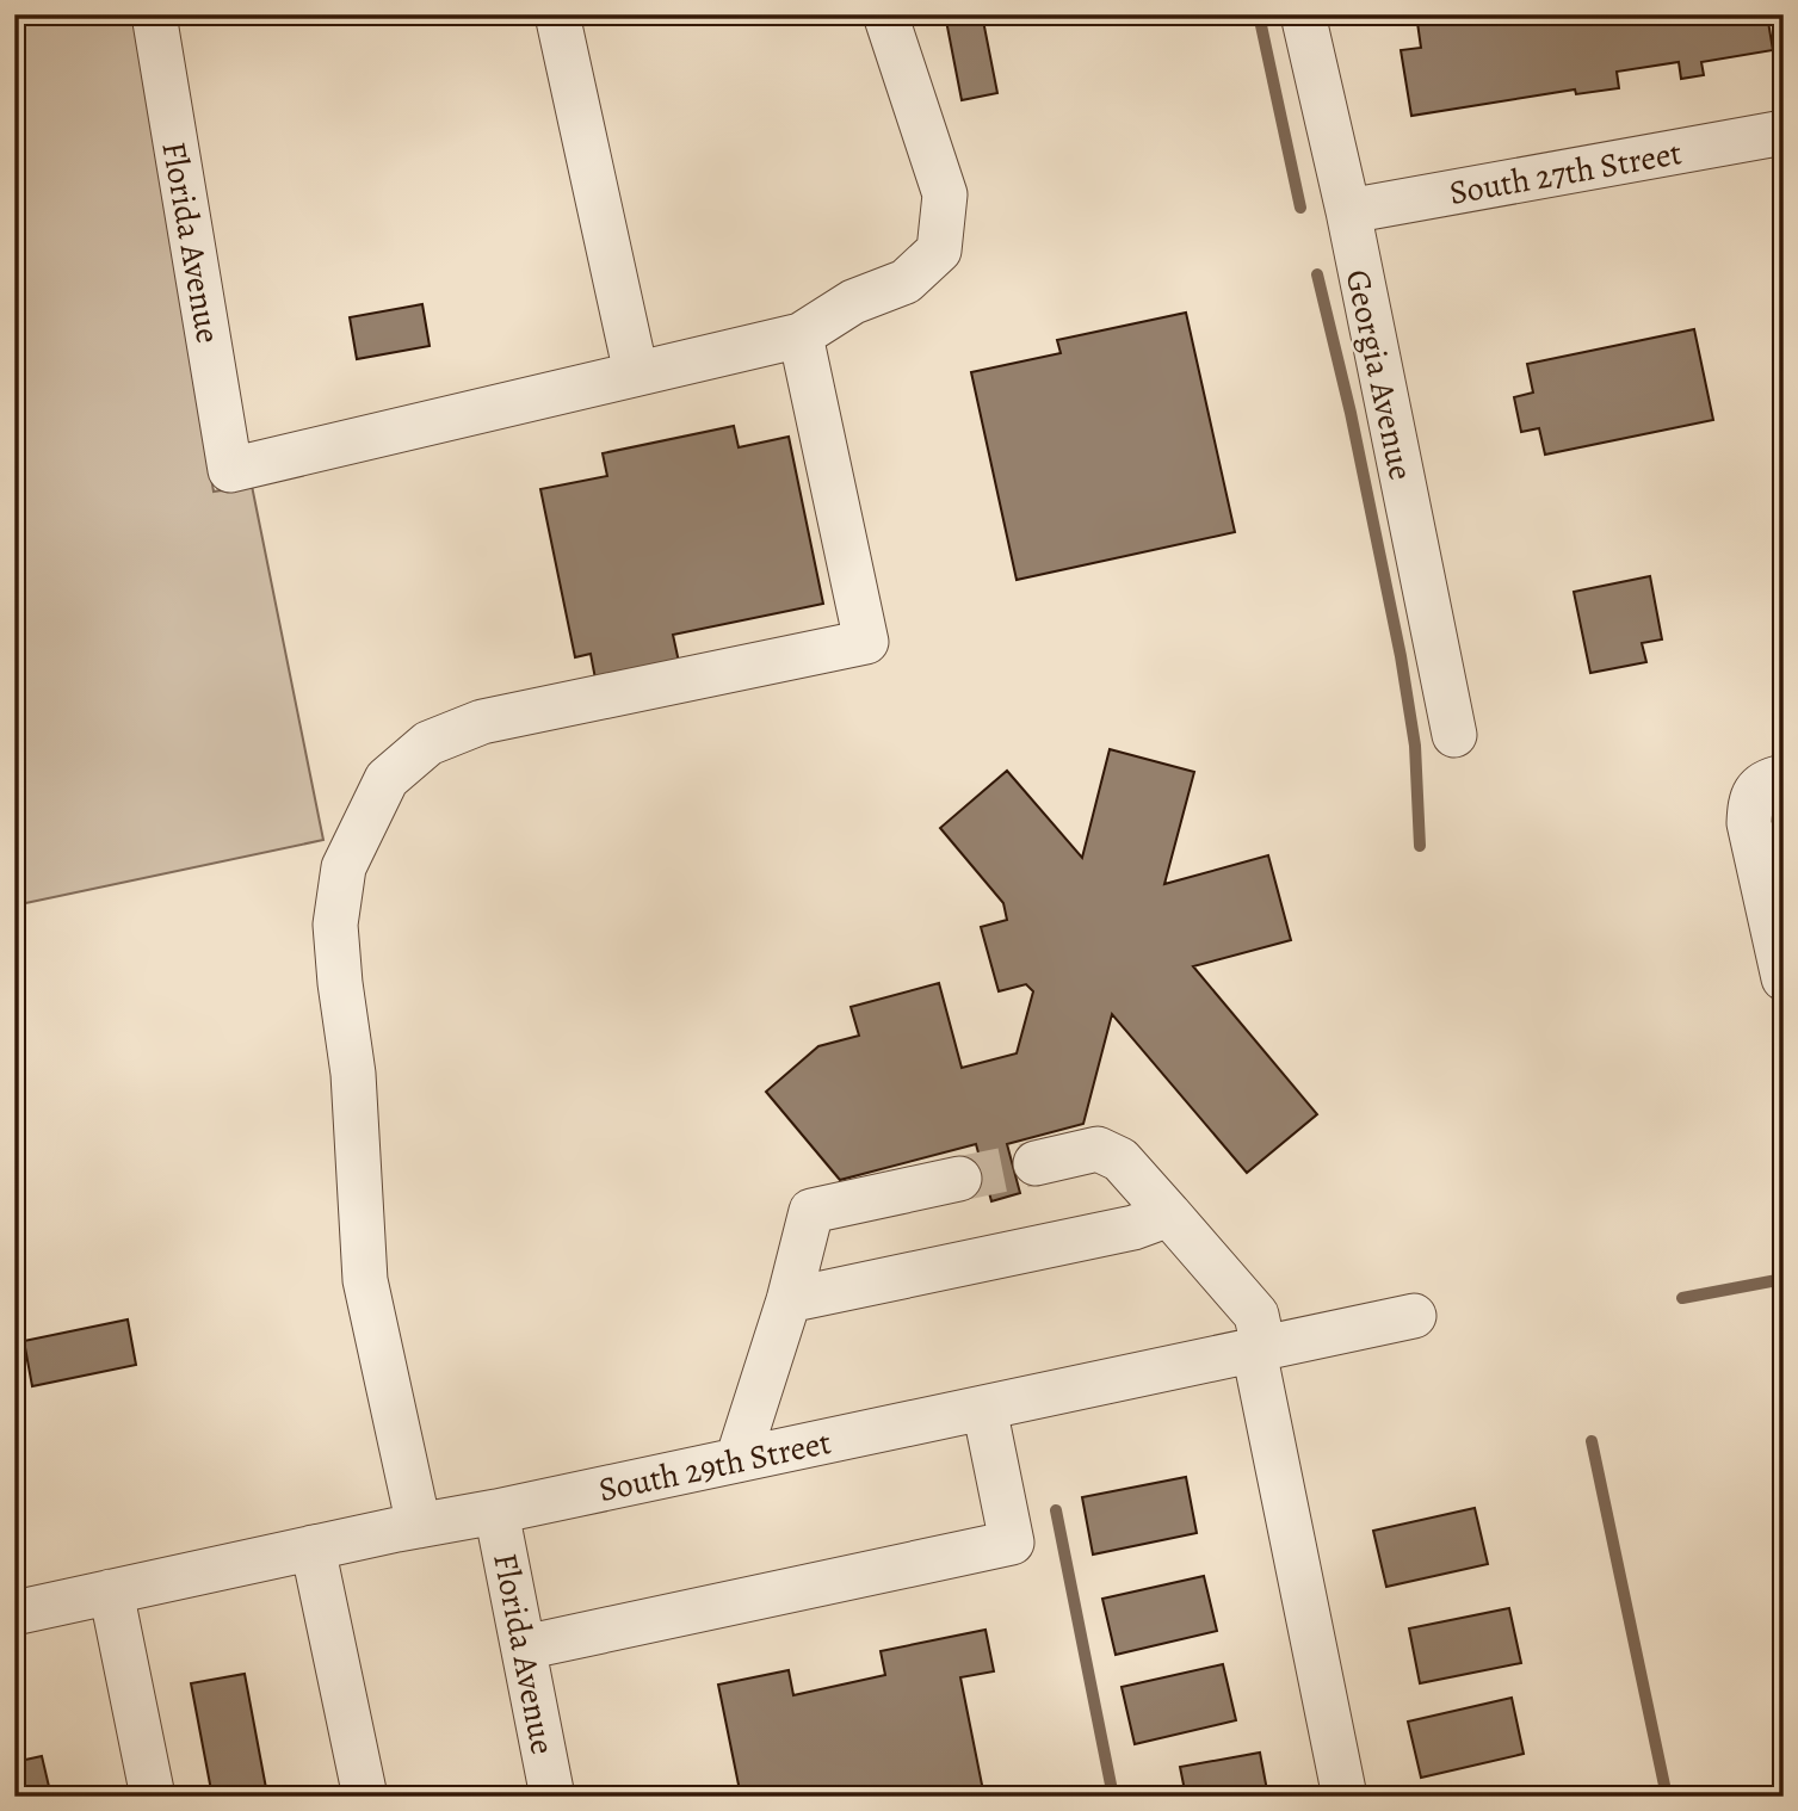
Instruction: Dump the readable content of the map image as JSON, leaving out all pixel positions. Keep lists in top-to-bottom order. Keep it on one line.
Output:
{"streets":{"street":["South 27th Street","Florida Avenue","Georgia Avenue","South 29th Street"]},"crossings":[["South 27th Street","Georgia Avenue"],["Florida Avenue","South 29th Street"]]}
